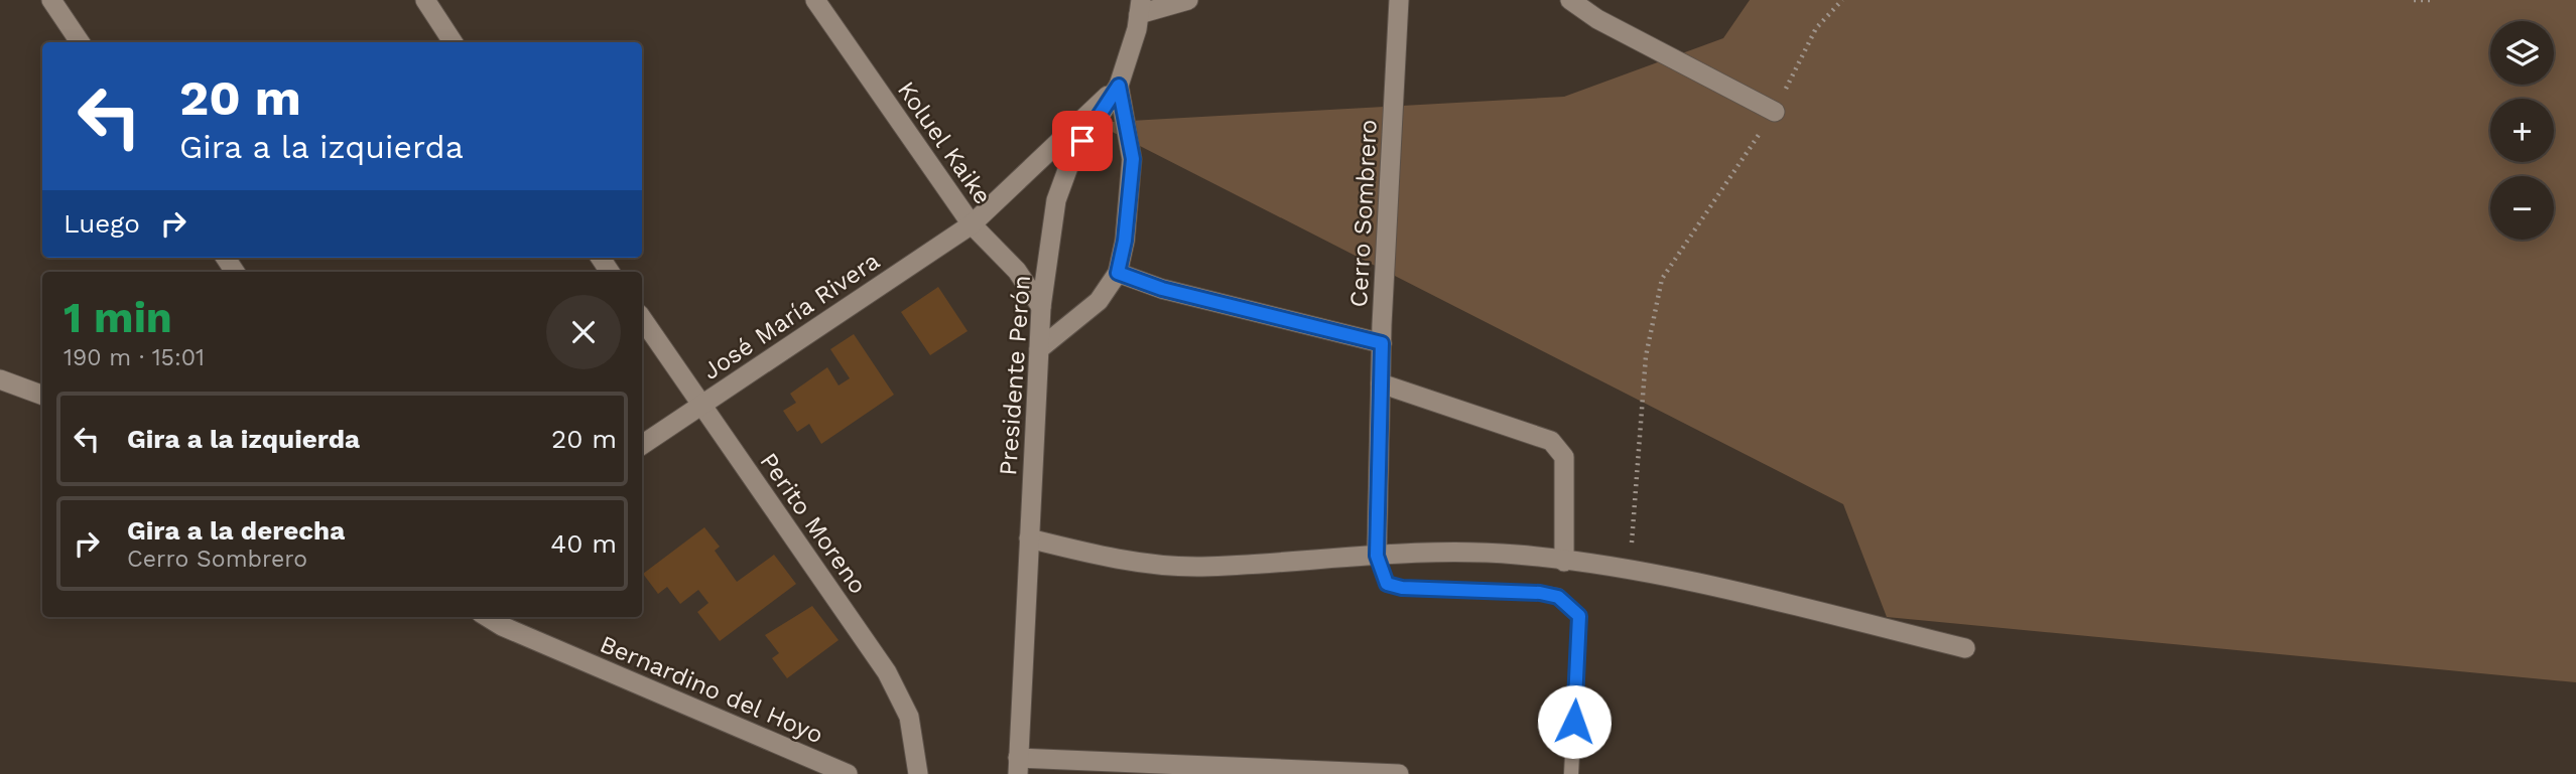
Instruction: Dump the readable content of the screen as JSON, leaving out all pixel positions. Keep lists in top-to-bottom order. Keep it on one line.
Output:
{"streets":{"street":["Koluel Kaike","Cerro Sombrero","José María Rivera","Presidente Perón","Perito Moreno","Bernardino del Hoyo"]},"crossings":[["Koluel Kaike","José María Rivera"],["Koluel Kaike","Presidente Perón"],["José María Rivera","Presidente Perón"],["José María Rivera","Perito Moreno"]],"page":{"map_buttons":["+","−"],"turn":["20 m","Gira a la izquierda"],"then":"Luego","heading":["1 min","190 m · 15:01"],"list":[{"name":"Gira a la izquierda","value":"20 m"},{"name":"Gira a la derecha","note":"Cerro Sombrero","value":"40 m"}]}}
